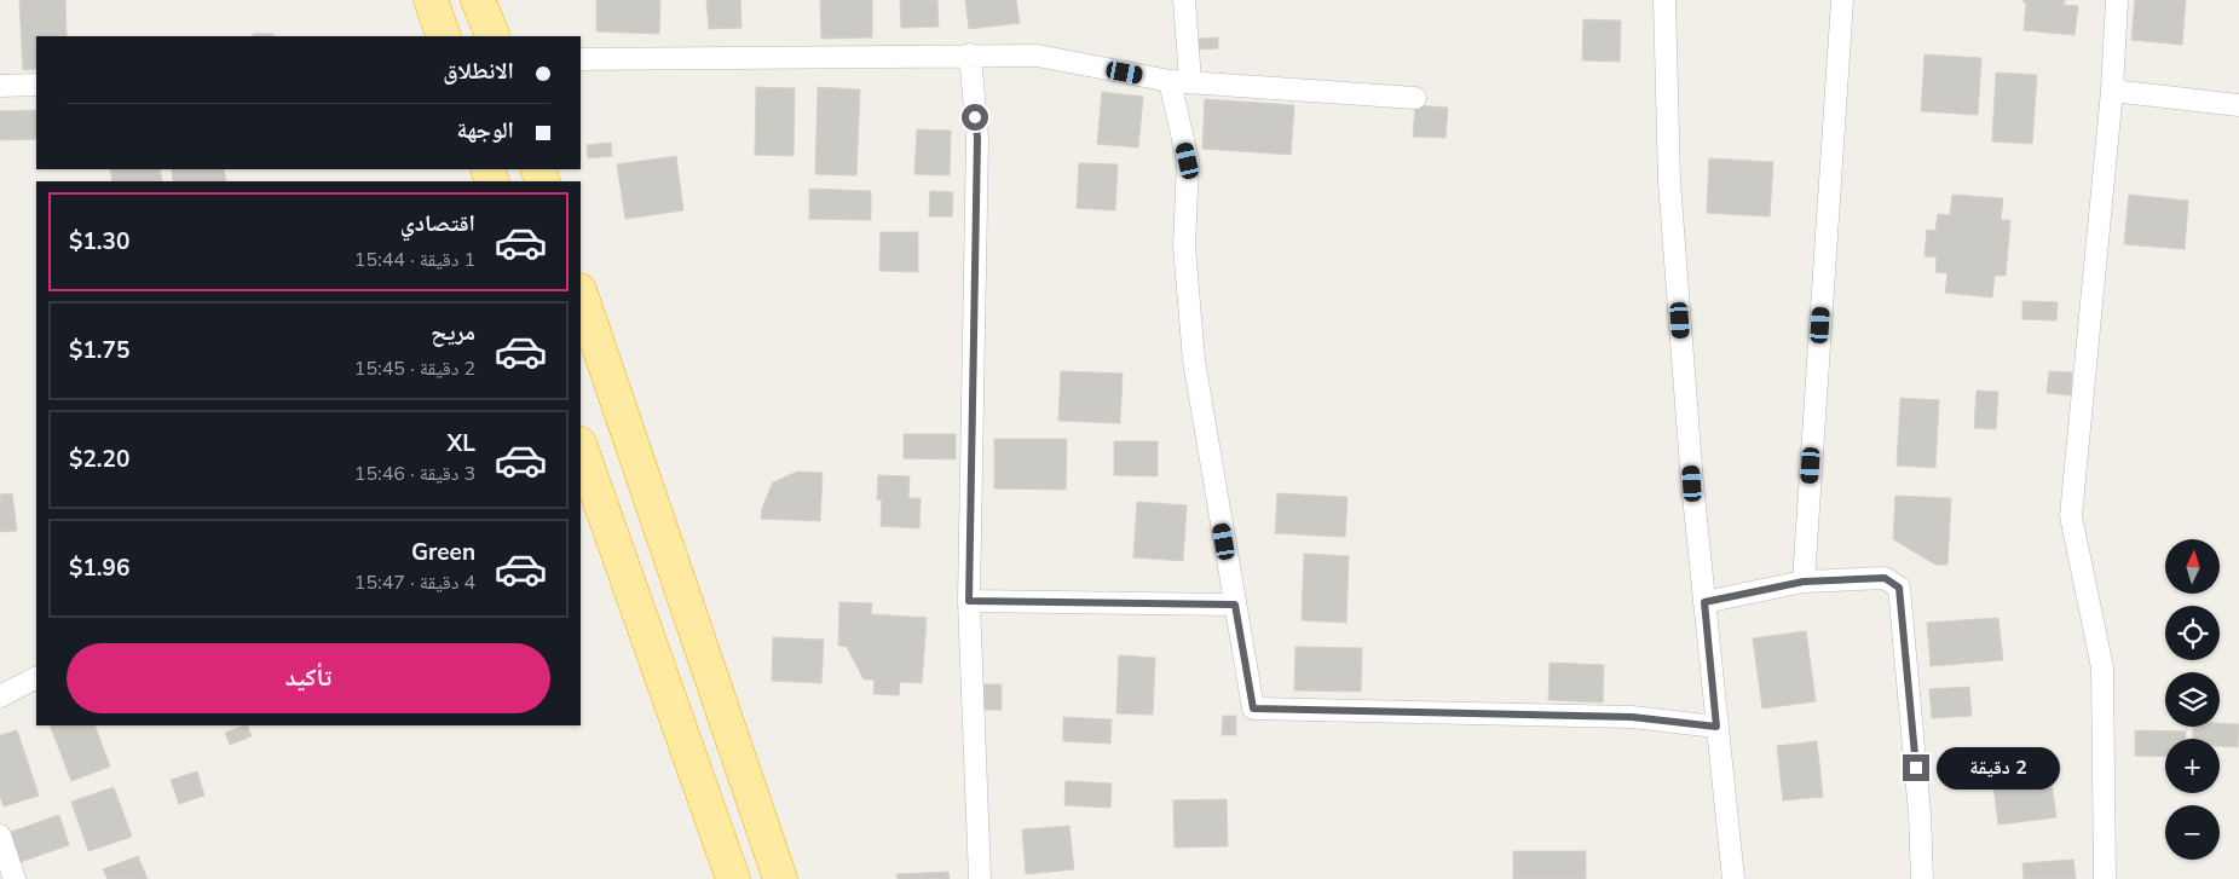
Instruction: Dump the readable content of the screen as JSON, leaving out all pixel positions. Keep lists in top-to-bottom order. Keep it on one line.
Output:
{"north":"top","page":{"banner":["الانطلاق","الوجهة"],"list":[{"name":"اقتصادي","note":"1 دقيقة · 15:44","value":"$1.30"},{"name":"مريح","note":"2 دقيقة · 15:45","value":"$1.75"},{"name":"XL","note":"3 دقيقة · 15:46","value":"$2.20"},{"name":"Green","note":"4 دقيقة · 15:47","value":"$1.96"}],"map_buttons":["+","−"],"buttons":"تأكيد","bubble":"2 دقيقة"}}
